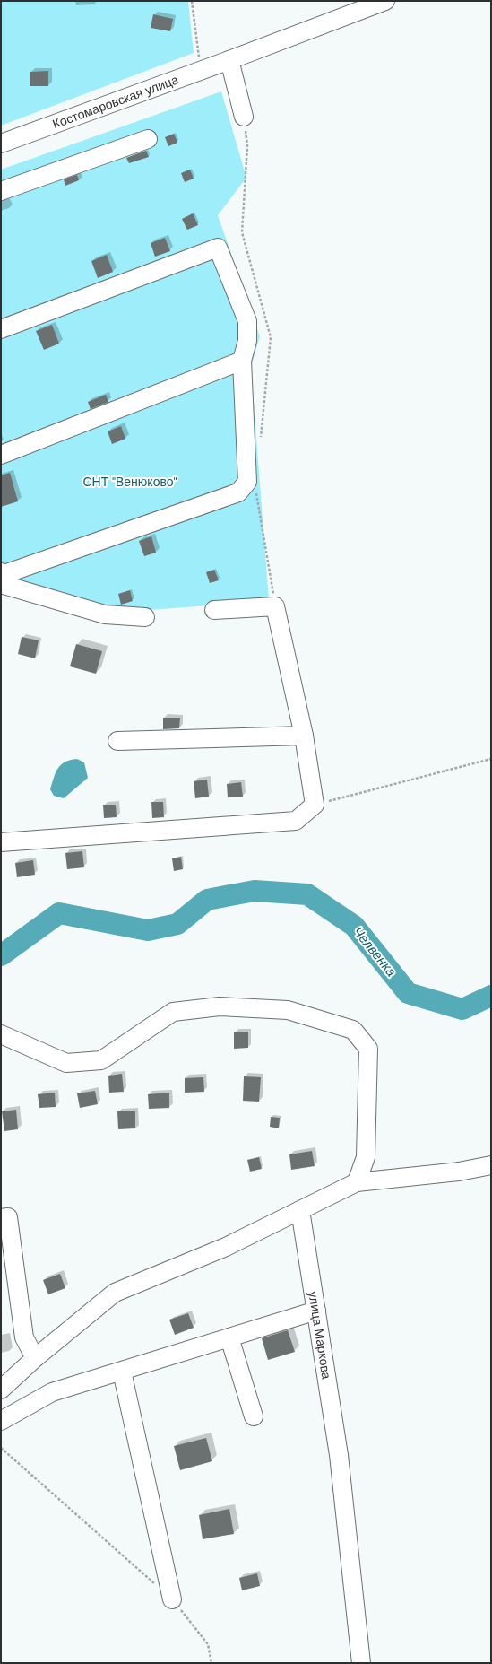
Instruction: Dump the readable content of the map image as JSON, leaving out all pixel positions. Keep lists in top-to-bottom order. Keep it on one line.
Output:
{"streets":{"street":["Костомаровская улица","улица Маркова"]},"water":["Челвенка"],"parks":["СНТ \"Венюково\""]}
